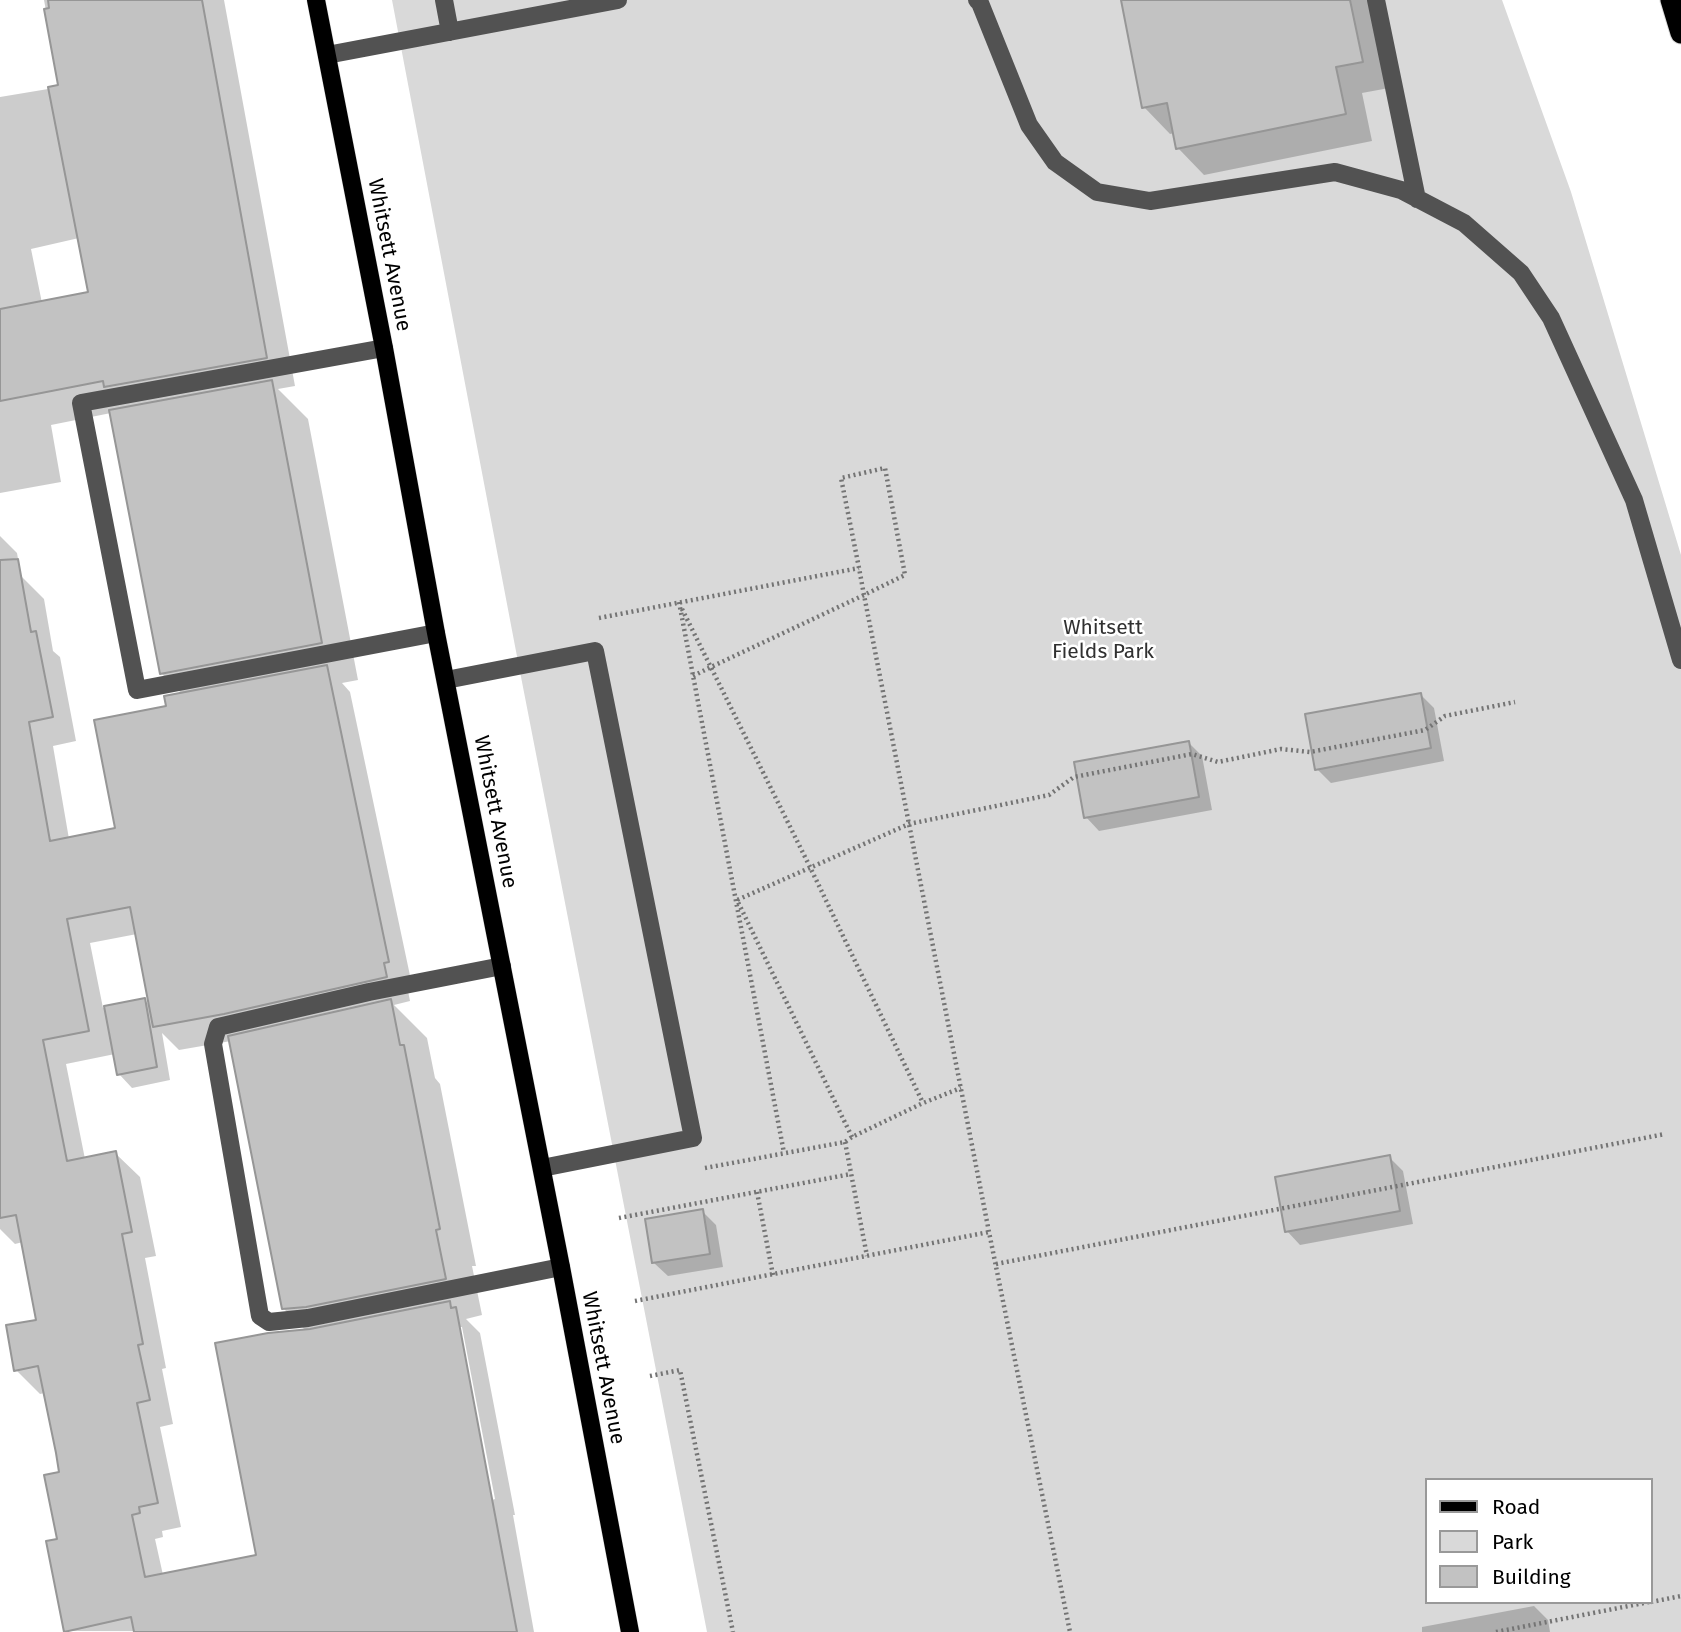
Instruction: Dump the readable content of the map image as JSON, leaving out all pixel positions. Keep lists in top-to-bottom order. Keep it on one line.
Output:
{"streets":{"main road":["Whitsett Avenue"]},"parks":["Whitsett Fields Park"],"legend":["Road","Park","Building"]}
